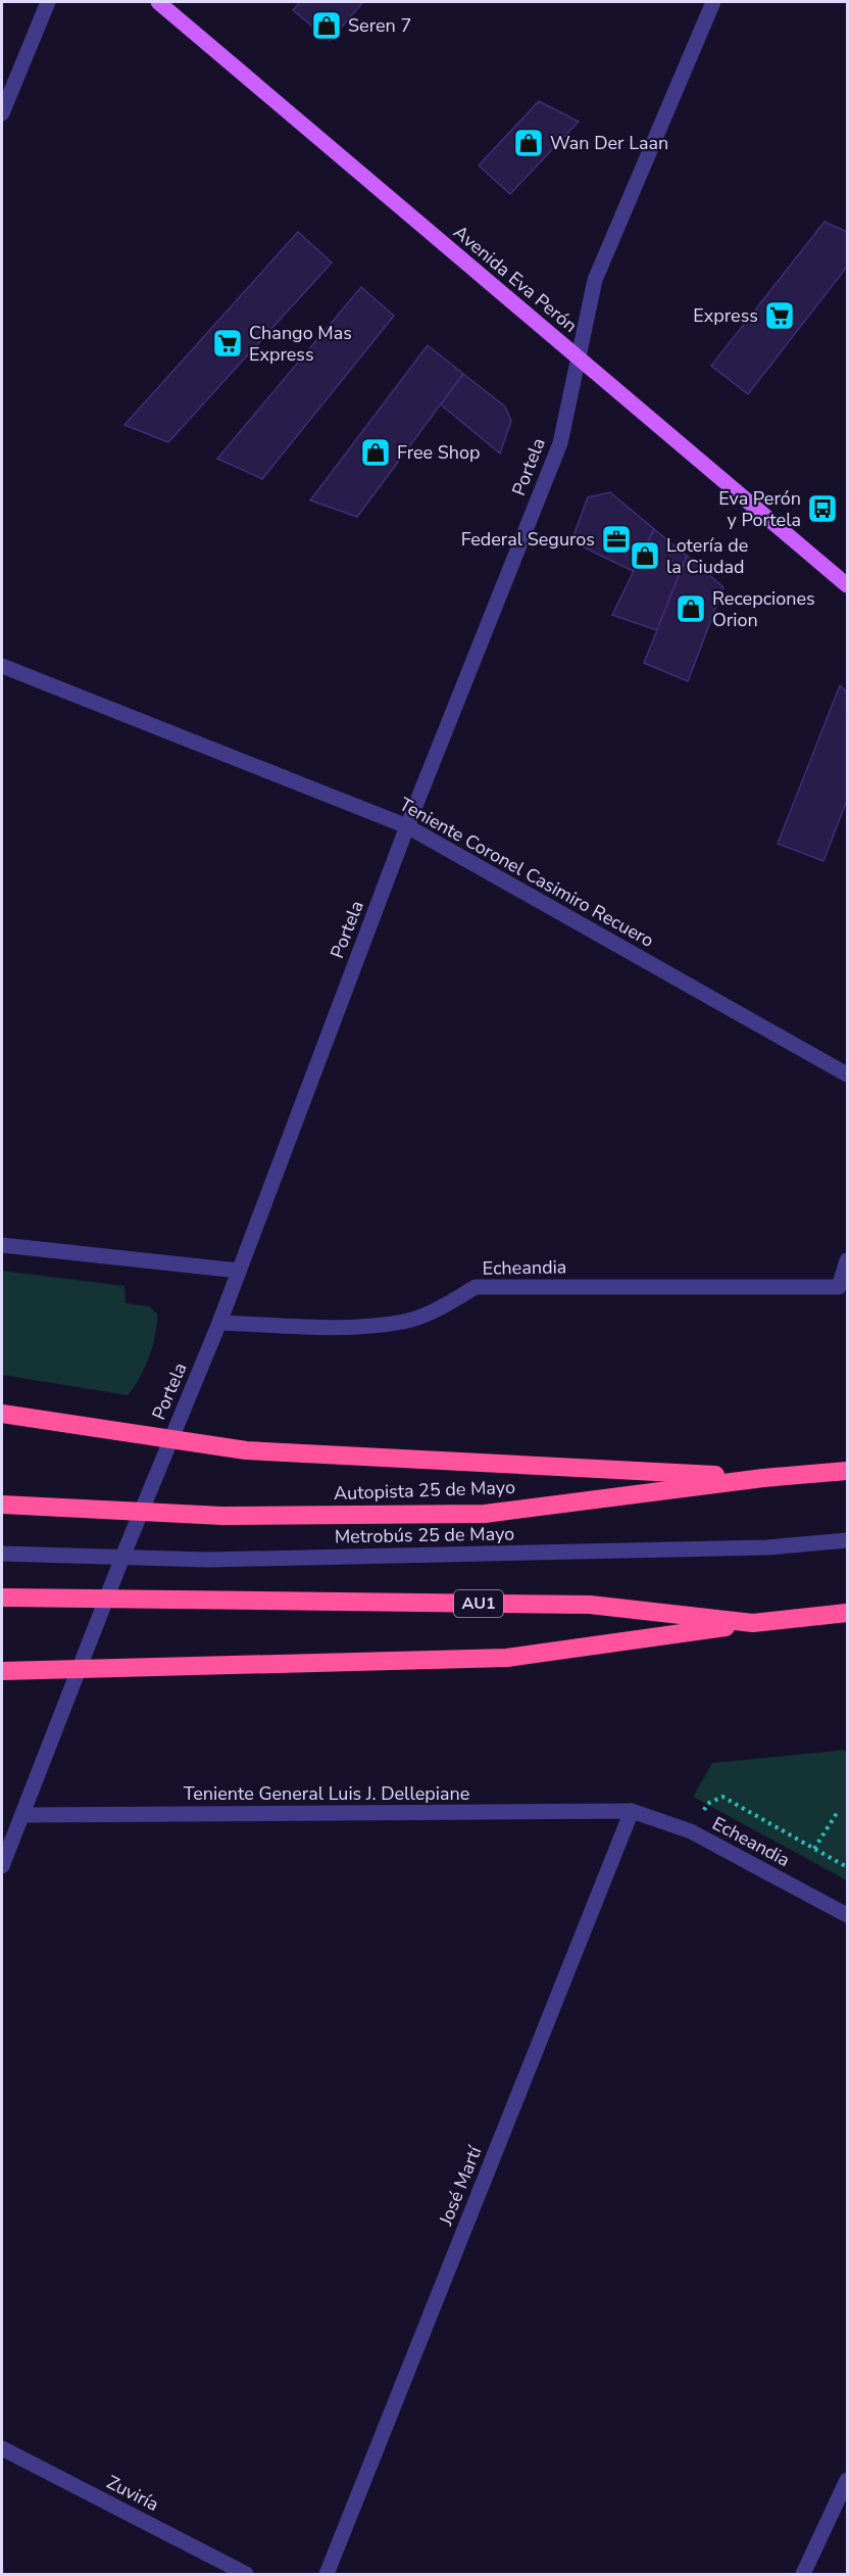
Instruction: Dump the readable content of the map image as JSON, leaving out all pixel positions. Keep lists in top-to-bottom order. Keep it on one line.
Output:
{"streets":{"highway":["Autopista 25 de Mayo","AU1"],"main road":["Avenida Eva Perón"],"street":["Portela","Teniente Coronel Casimiro Recuero","Echeandia","Metrobús 25 de Mayo","Teniente General Luis J. Dellepiane","José Martí","Zuviría"]},"crossings":[["Avenida Eva Perón","Portela"],["Portela","Teniente Coronel Casimiro Recuero"],["Portela","Echeandia"],["Portela","Teniente General Luis J. Dellepiane"],["Echeandia","Teniente General Luis J. Dellepiane"],["Echeandia","José Martí"],["Teniente General Luis J. Dellepiane","José Martí"]],"places":{"shop":["Seren 7","Wan Der Laan","Free Shop","Lotería de la Ciudad","Recepciones Orion"],"supermarket":["Express","Chango Mas Express"],"bus stop":["Eva Perón y Portela"],"office":["Federal Seguros"]}}
